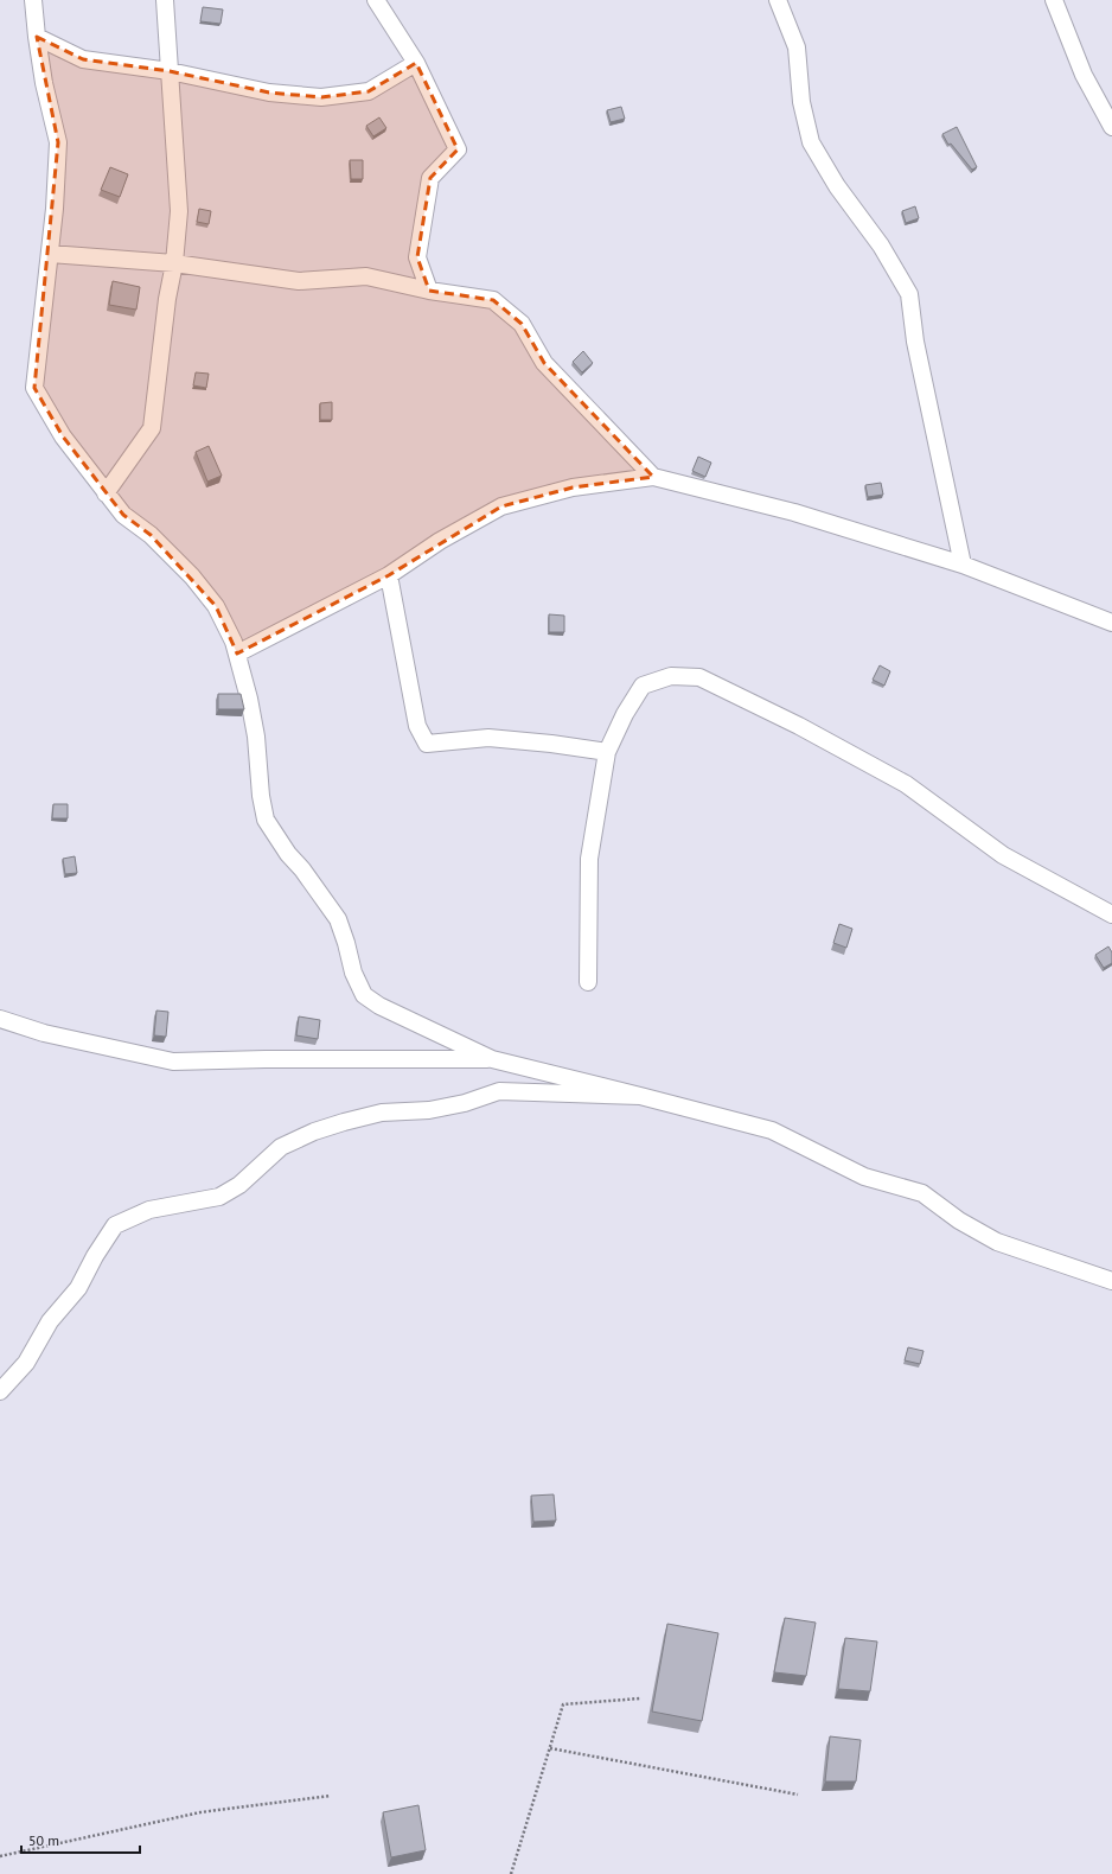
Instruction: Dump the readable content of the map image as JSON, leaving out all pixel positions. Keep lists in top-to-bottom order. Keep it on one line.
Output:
{"scale_bar":"50 m"}
